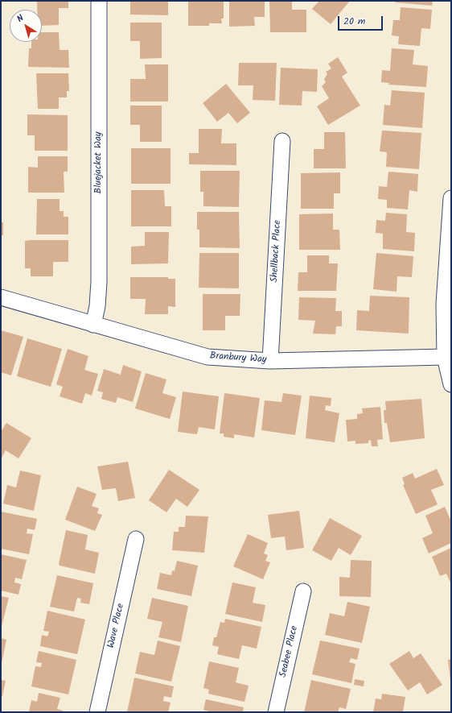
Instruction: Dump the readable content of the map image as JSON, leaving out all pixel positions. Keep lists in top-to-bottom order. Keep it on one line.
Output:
{"streets":{"street":["Bluejacket Way","Shellback Place","Branbury Way","Wave Place","Seabee Place"]},"crossings":[["Bluejacket Way","Branbury Way"],["Shellback Place","Branbury Way"]],"scale_bar":"20 m","north":"top left"}
